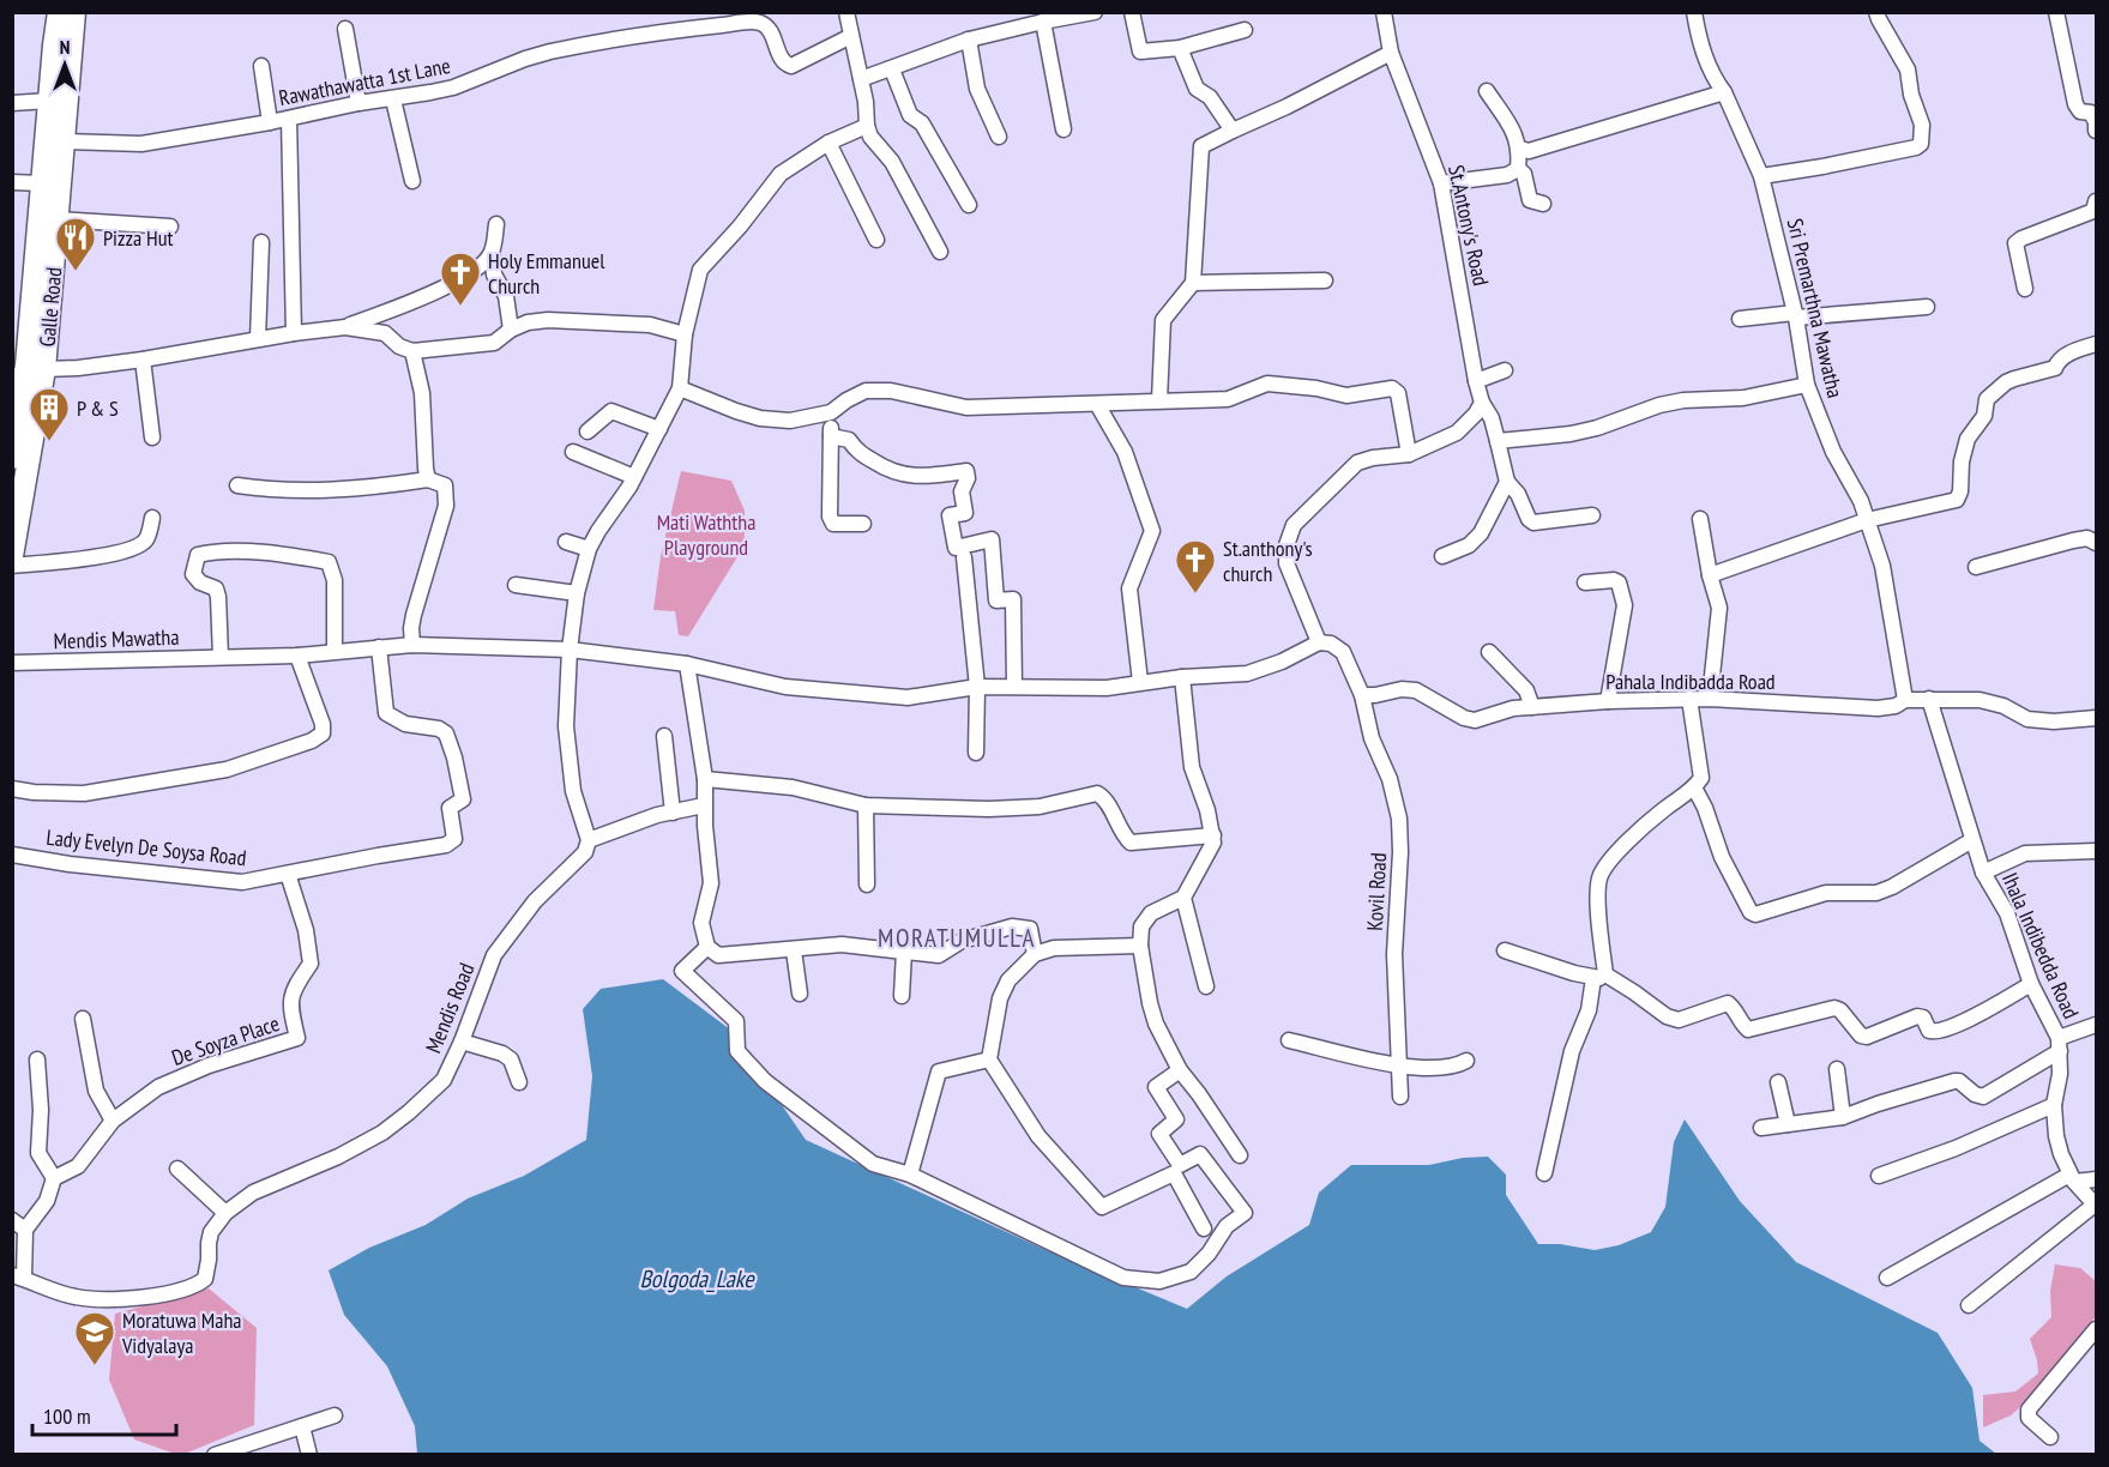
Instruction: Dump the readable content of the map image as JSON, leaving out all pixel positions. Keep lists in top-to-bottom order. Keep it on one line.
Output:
{"streets":{"highway":["Galle Road"],"street":["Rawathawatta 1st Lane","St.Antony's Road","Sri Premarthna Mawatha","Mendis Mawatha","Pahala Indibadda Road","Lady Evelyn De Soysa Road","Kovil Road","Ihala Indibedda Road","Mendis Road","De Soyza Place"]},"crossings":[["Rawathawatta 1st Lane","Galle Road"],["Sri Premarthna Mawatha","Pahala Indibadda Road"],["Mendis Mawatha","Lady Evelyn De Soysa Road"],["Pahala Indibadda Road","Kovil Road"],["Pahala Indibadda Road","Ihala Indibedda Road"],["Lady Evelyn De Soysa Road","De Soyza Place"]],"districts":["MORATUMULLA"],"water":["Bolgoda_Lake"],"parks":["Mati Waththa Playground"],"places":{"restaurant":["Pizza Hut"],"church":["Holy Emmanuel Church","St.anthony's church"],"building":["P & S"],"school or university":["Moratuwa Maha Vidyalaya"]},"scale_bar":"100 m","north":"top"}
